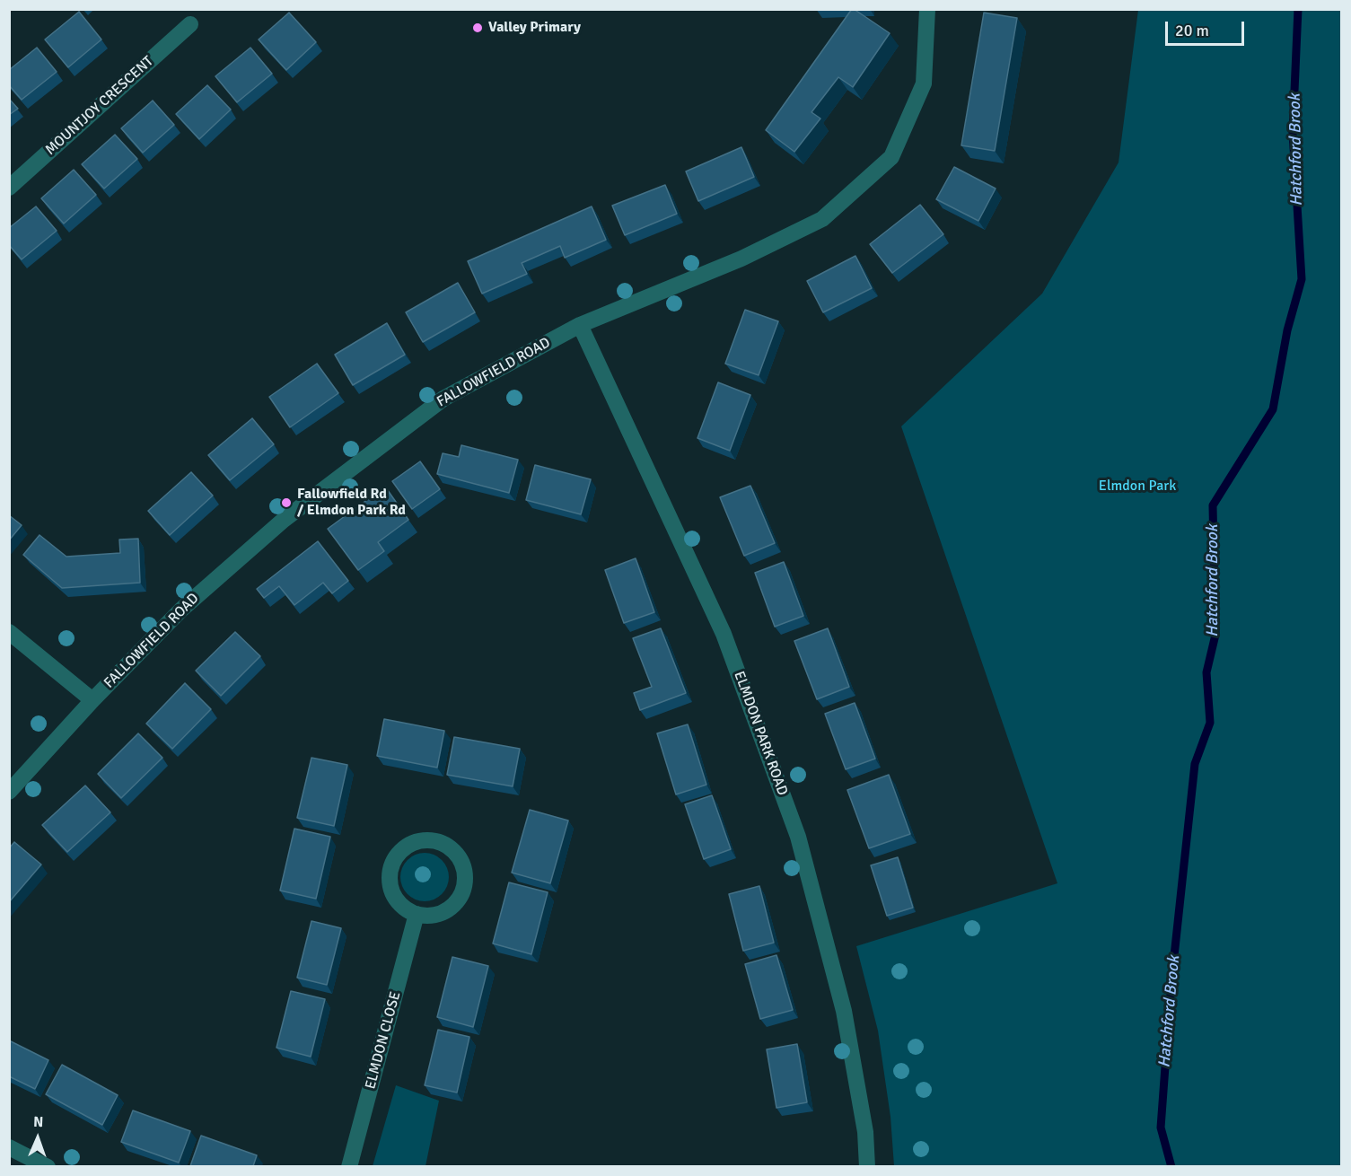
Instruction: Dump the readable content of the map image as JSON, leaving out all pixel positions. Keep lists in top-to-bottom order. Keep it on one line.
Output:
{"streets":{"street":["MOUNTJOY CRESCENT","FALLOWFIELD ROAD","ELMDON PARK ROAD","ELMDON CLOSE"]},"crossings":[["FALLOWFIELD ROAD","ELMDON PARK ROAD"]],"water":["Hatchford Brook"],"parks":["Elmdon Park"],"places":["Valley Primary","Fallowfield Rd / Elmdon Park Rd"],"scale_bar":"20 m","north":"top"}
